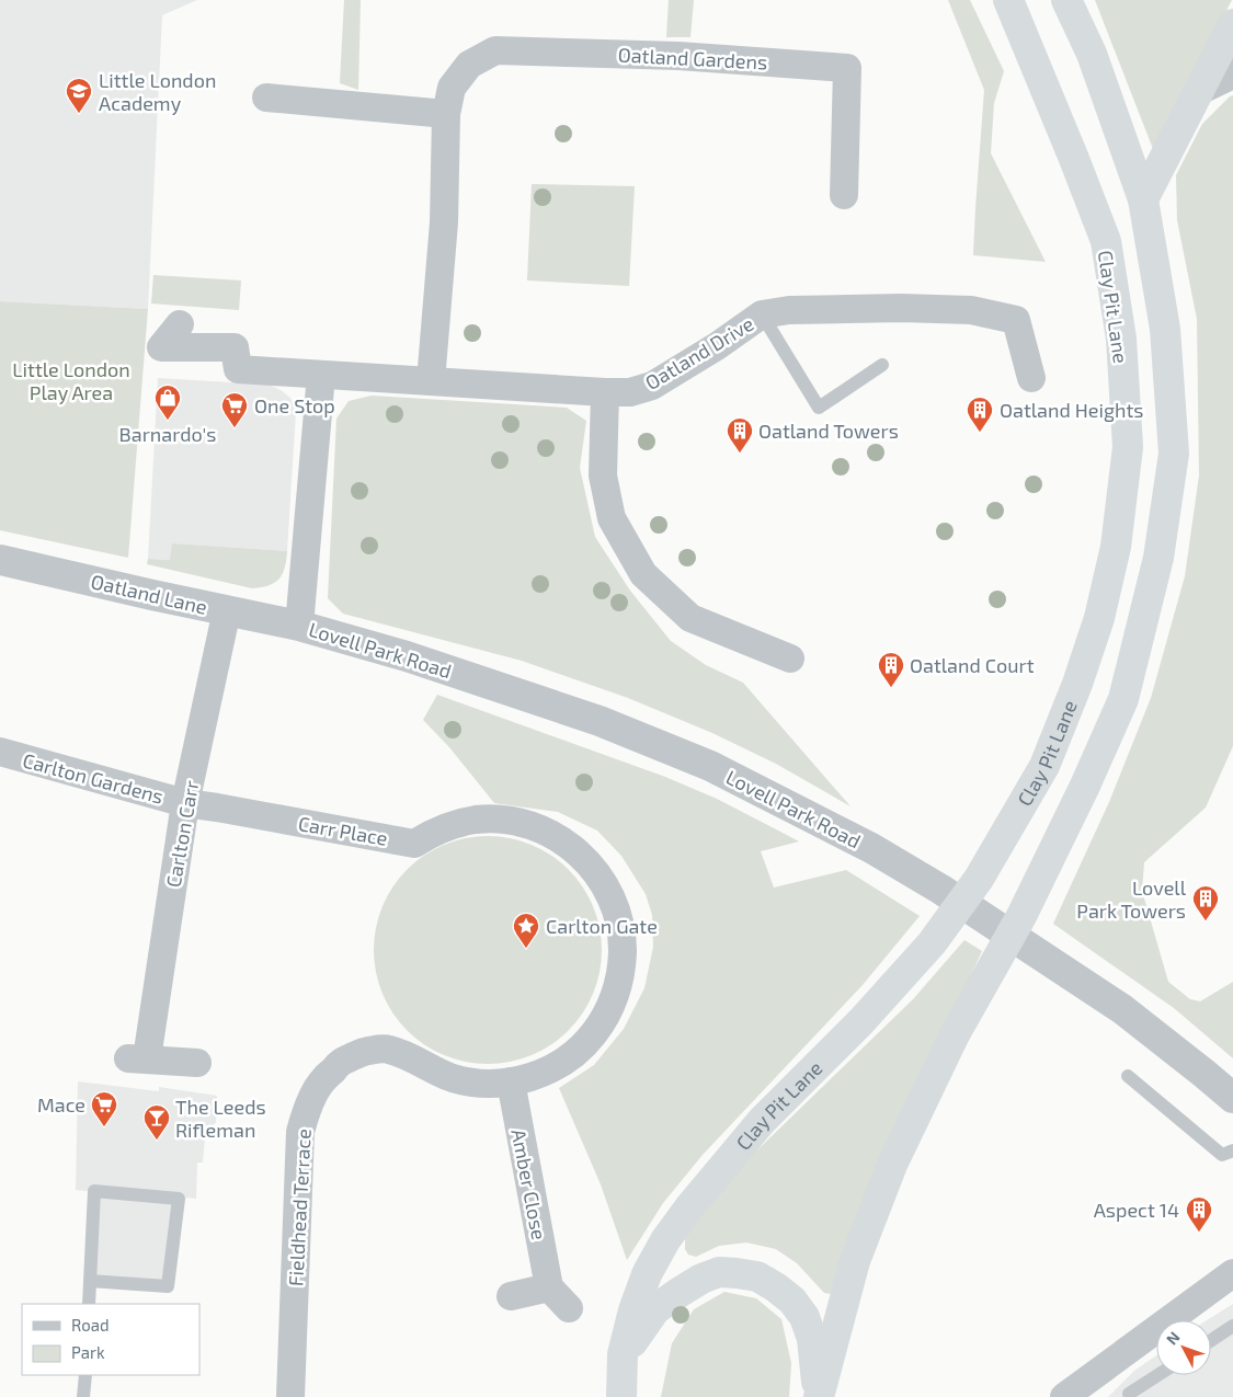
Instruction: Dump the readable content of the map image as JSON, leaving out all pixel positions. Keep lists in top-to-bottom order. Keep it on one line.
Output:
{"streets":{"highway":["Clay Pit Lane"],"street":["Oatland Gardens","Oatland Drive","Oatland Lane","Lovell Park Road","Carlton Gardens","Carr Place","Carlton Carr","Amber Close","Fieldhead Terrace"]},"crossings":[["Oatland Gardens","Oatland Drive"],["Oatland Lane","Lovell Park Road"],["Oatland Lane","Carlton Carr"],["Carlton Gardens","Carr Place"],["Carlton Gardens","Carlton Carr"],["Carr Place","Carlton Carr"],["Carr Place","Amber Close"],["Carr Place","Fieldhead Terrace"],["Amber Close","Fieldhead Terrace"]],"parks":["Little London Play Area"],"places":{"school or university":["Little London Academy"],"shop":["Barnardo's"],"supermarket":["One Stop","Mace"],"building":["Oatland Heights","Oatland Towers","Oatland Court","Lovell Park Towers","Aspect 14"],"place":["Carlton Gate"],"bar":["The Leeds Rifleman"]},"legend":["Road","Park"],"north":"top left"}
